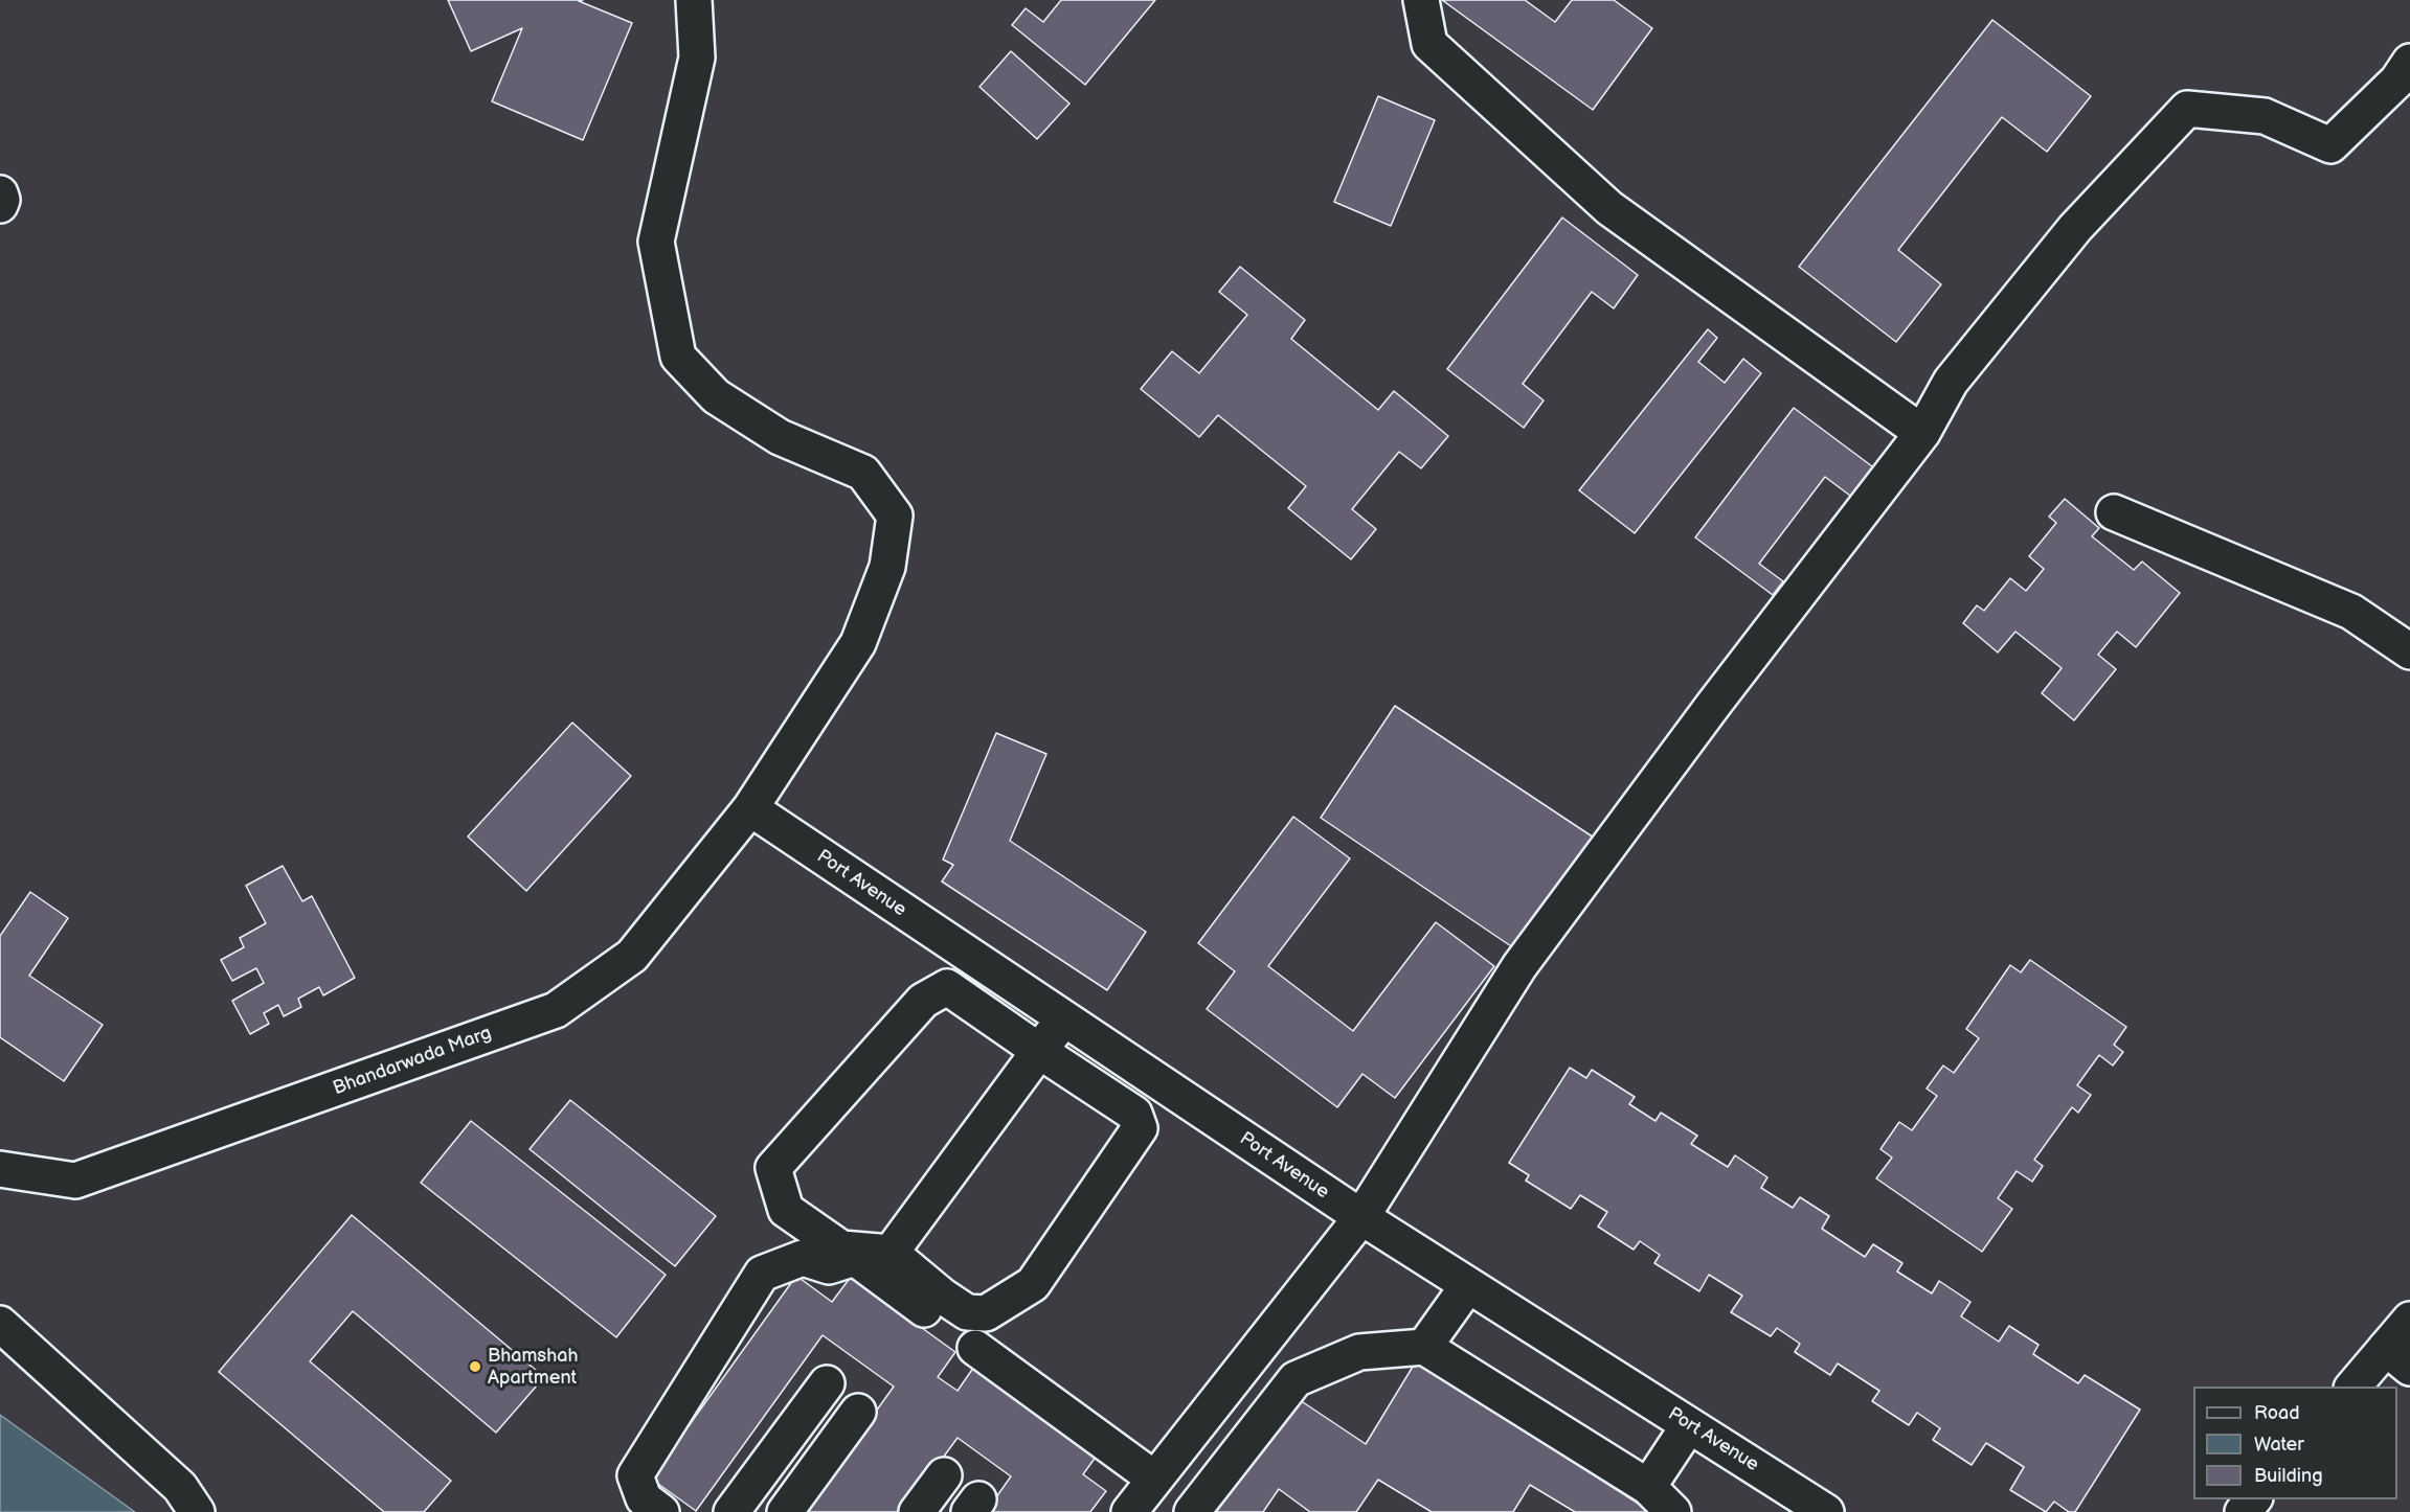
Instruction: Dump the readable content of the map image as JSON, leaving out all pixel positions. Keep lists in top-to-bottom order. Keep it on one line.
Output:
{"streets":{"street":["Port Avenue","Bhandarwada Marg"]},"crossings":[["Port Avenue","Bhandarwada Marg"]],"places":["Bhamshah Apartment"],"legend":["Road","Water","Building"]}
